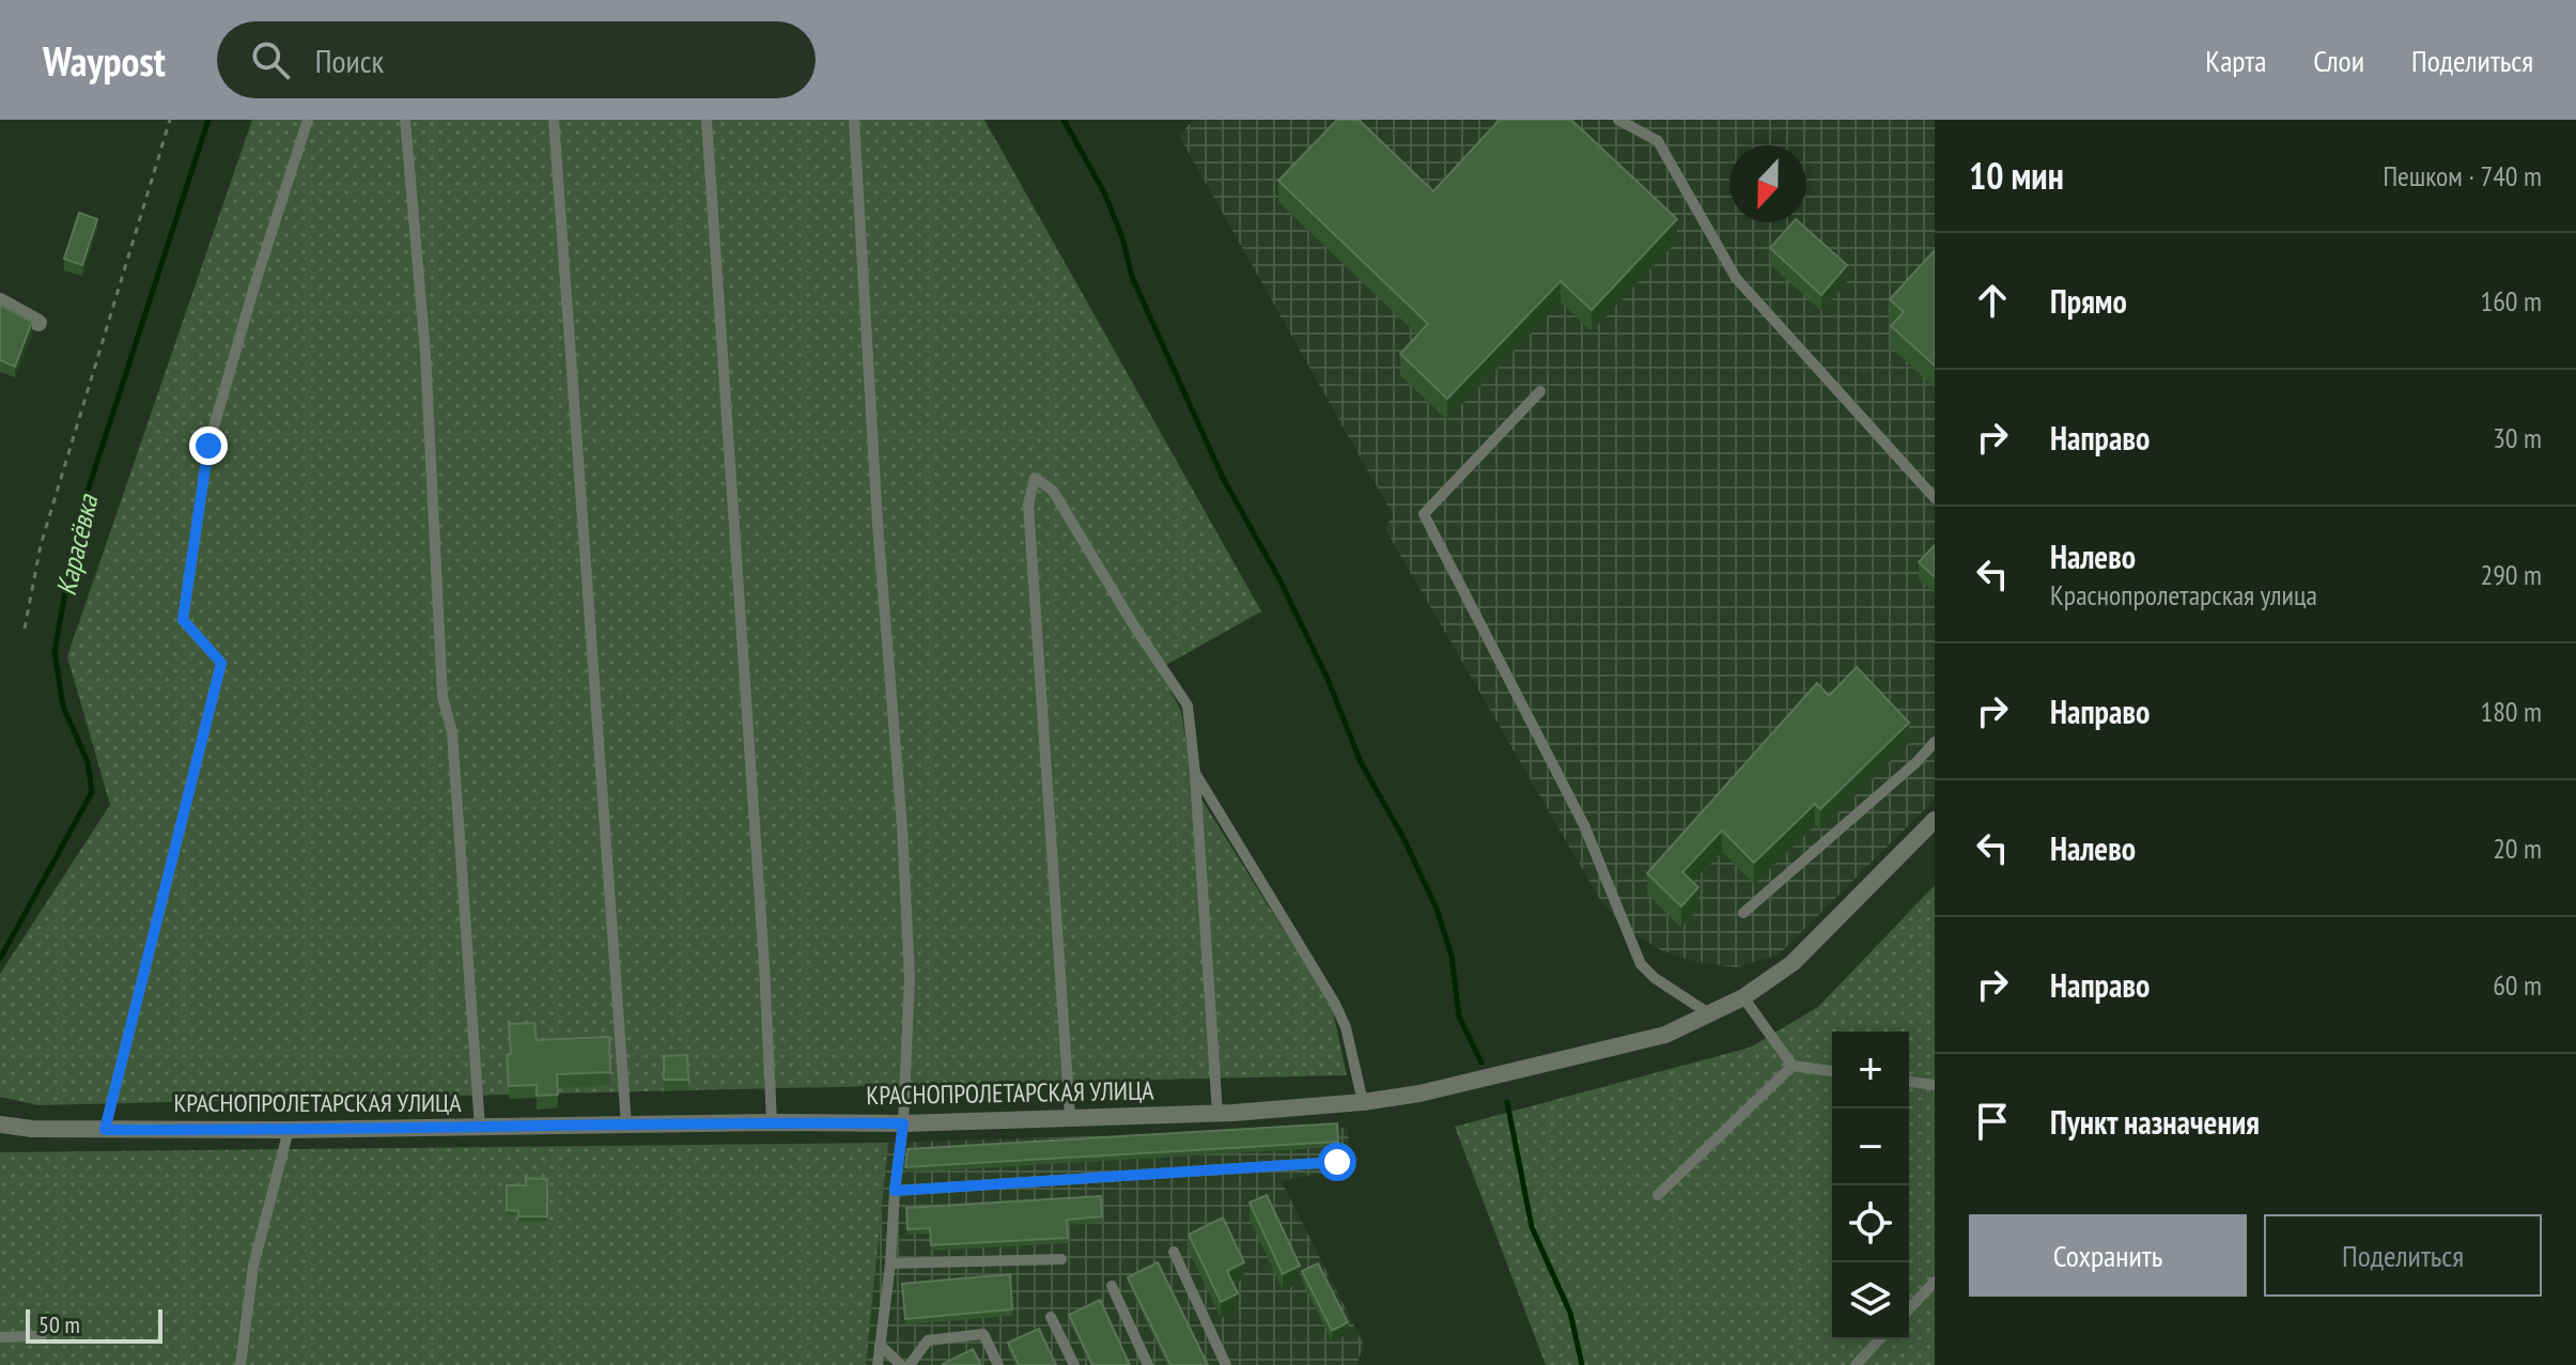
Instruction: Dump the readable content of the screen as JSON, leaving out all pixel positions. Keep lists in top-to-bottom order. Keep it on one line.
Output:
{"streets":{"street":["КРАСНОПРОЛЕТАРСКАЯ УЛИЦА"]},"water":["Карасёвка"],"scale_bar":"50 m","north":"bottom","page":{"header":"Waypost","search":"Поиск","nav":["Карта","Слои","Поделиться"],"heading":["10 мин","Пешком · 740 m"],"list":[["Прямо","160 m"],["Направо","30 m"],["Налево","Краснопролетарская улица","290 m"],["Направо","180 m"],["Налево","20 m"],["Направо","60 m"],"Пункт назначения"],"map_buttons":["+","−"],"buttons":["Сохранить","Поделиться"],"scale":"50 m"}}
